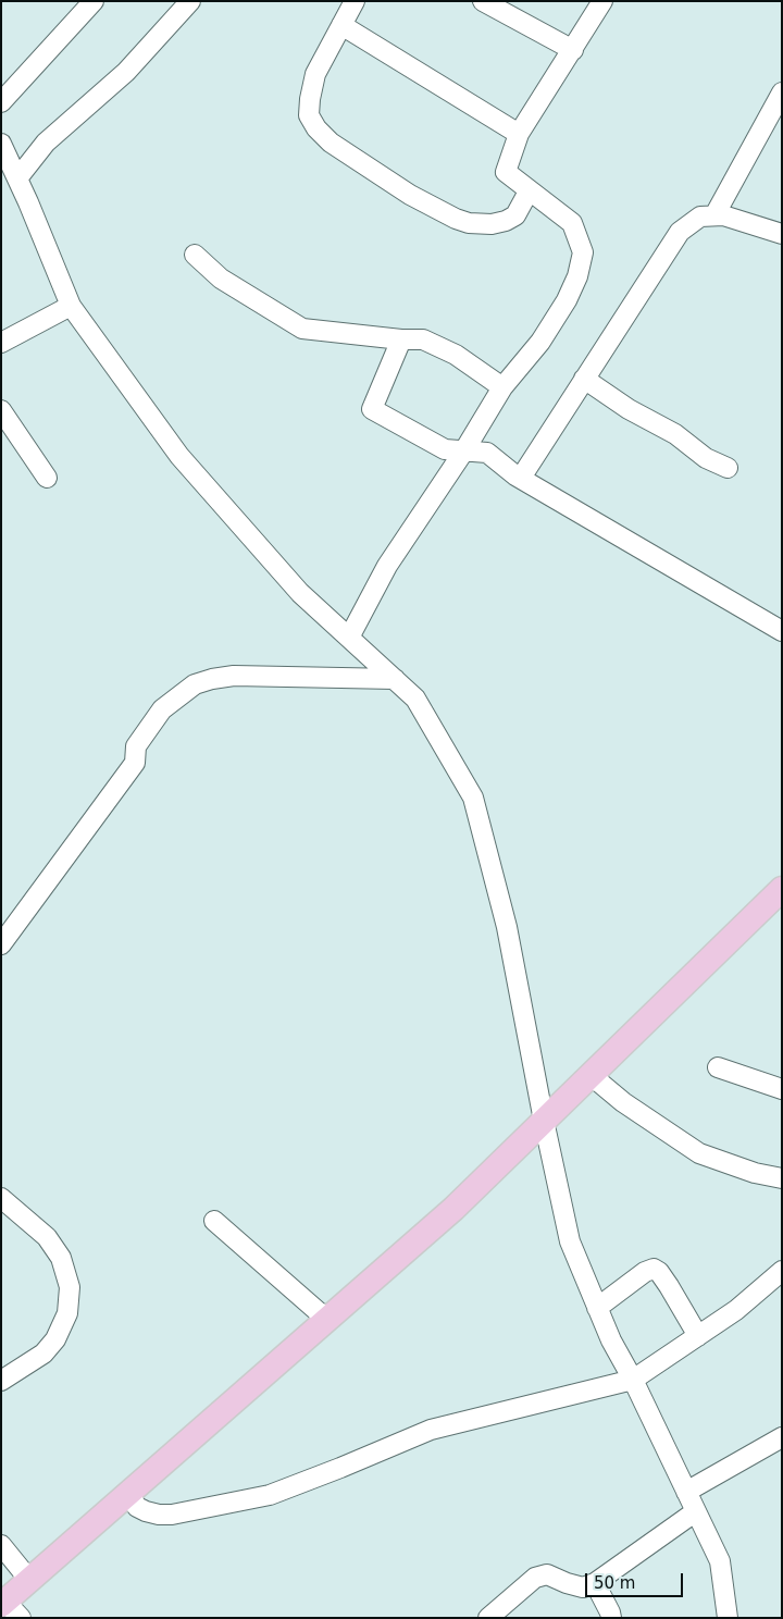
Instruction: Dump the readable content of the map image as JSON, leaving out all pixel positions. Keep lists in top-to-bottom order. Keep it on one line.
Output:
{"scale_bar":"50 m"}
